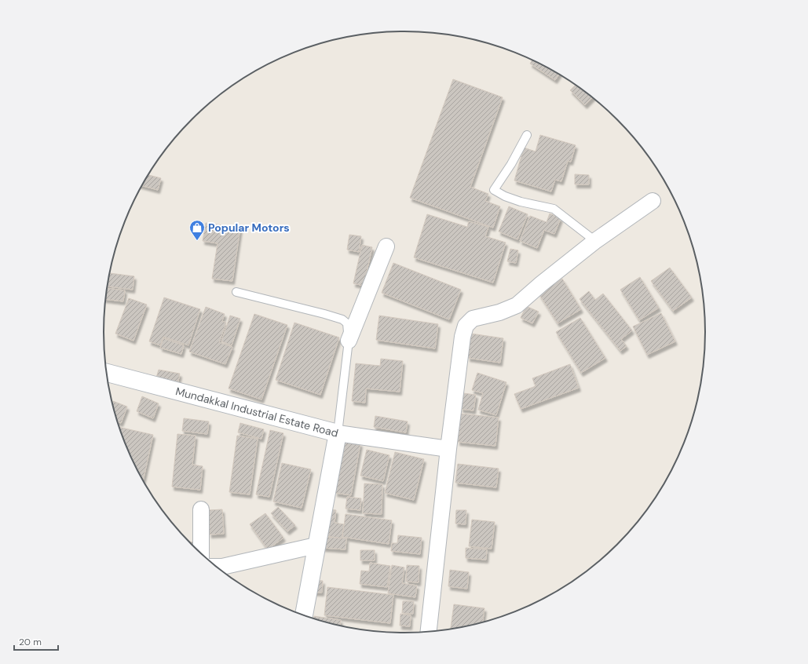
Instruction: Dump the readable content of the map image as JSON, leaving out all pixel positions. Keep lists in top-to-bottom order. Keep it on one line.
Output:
{"streets":{"street":["Mundakkal Industrial Estate Road"]},"places":{"shop":["Popular Motors"]},"scale_bar":"20 m"}
